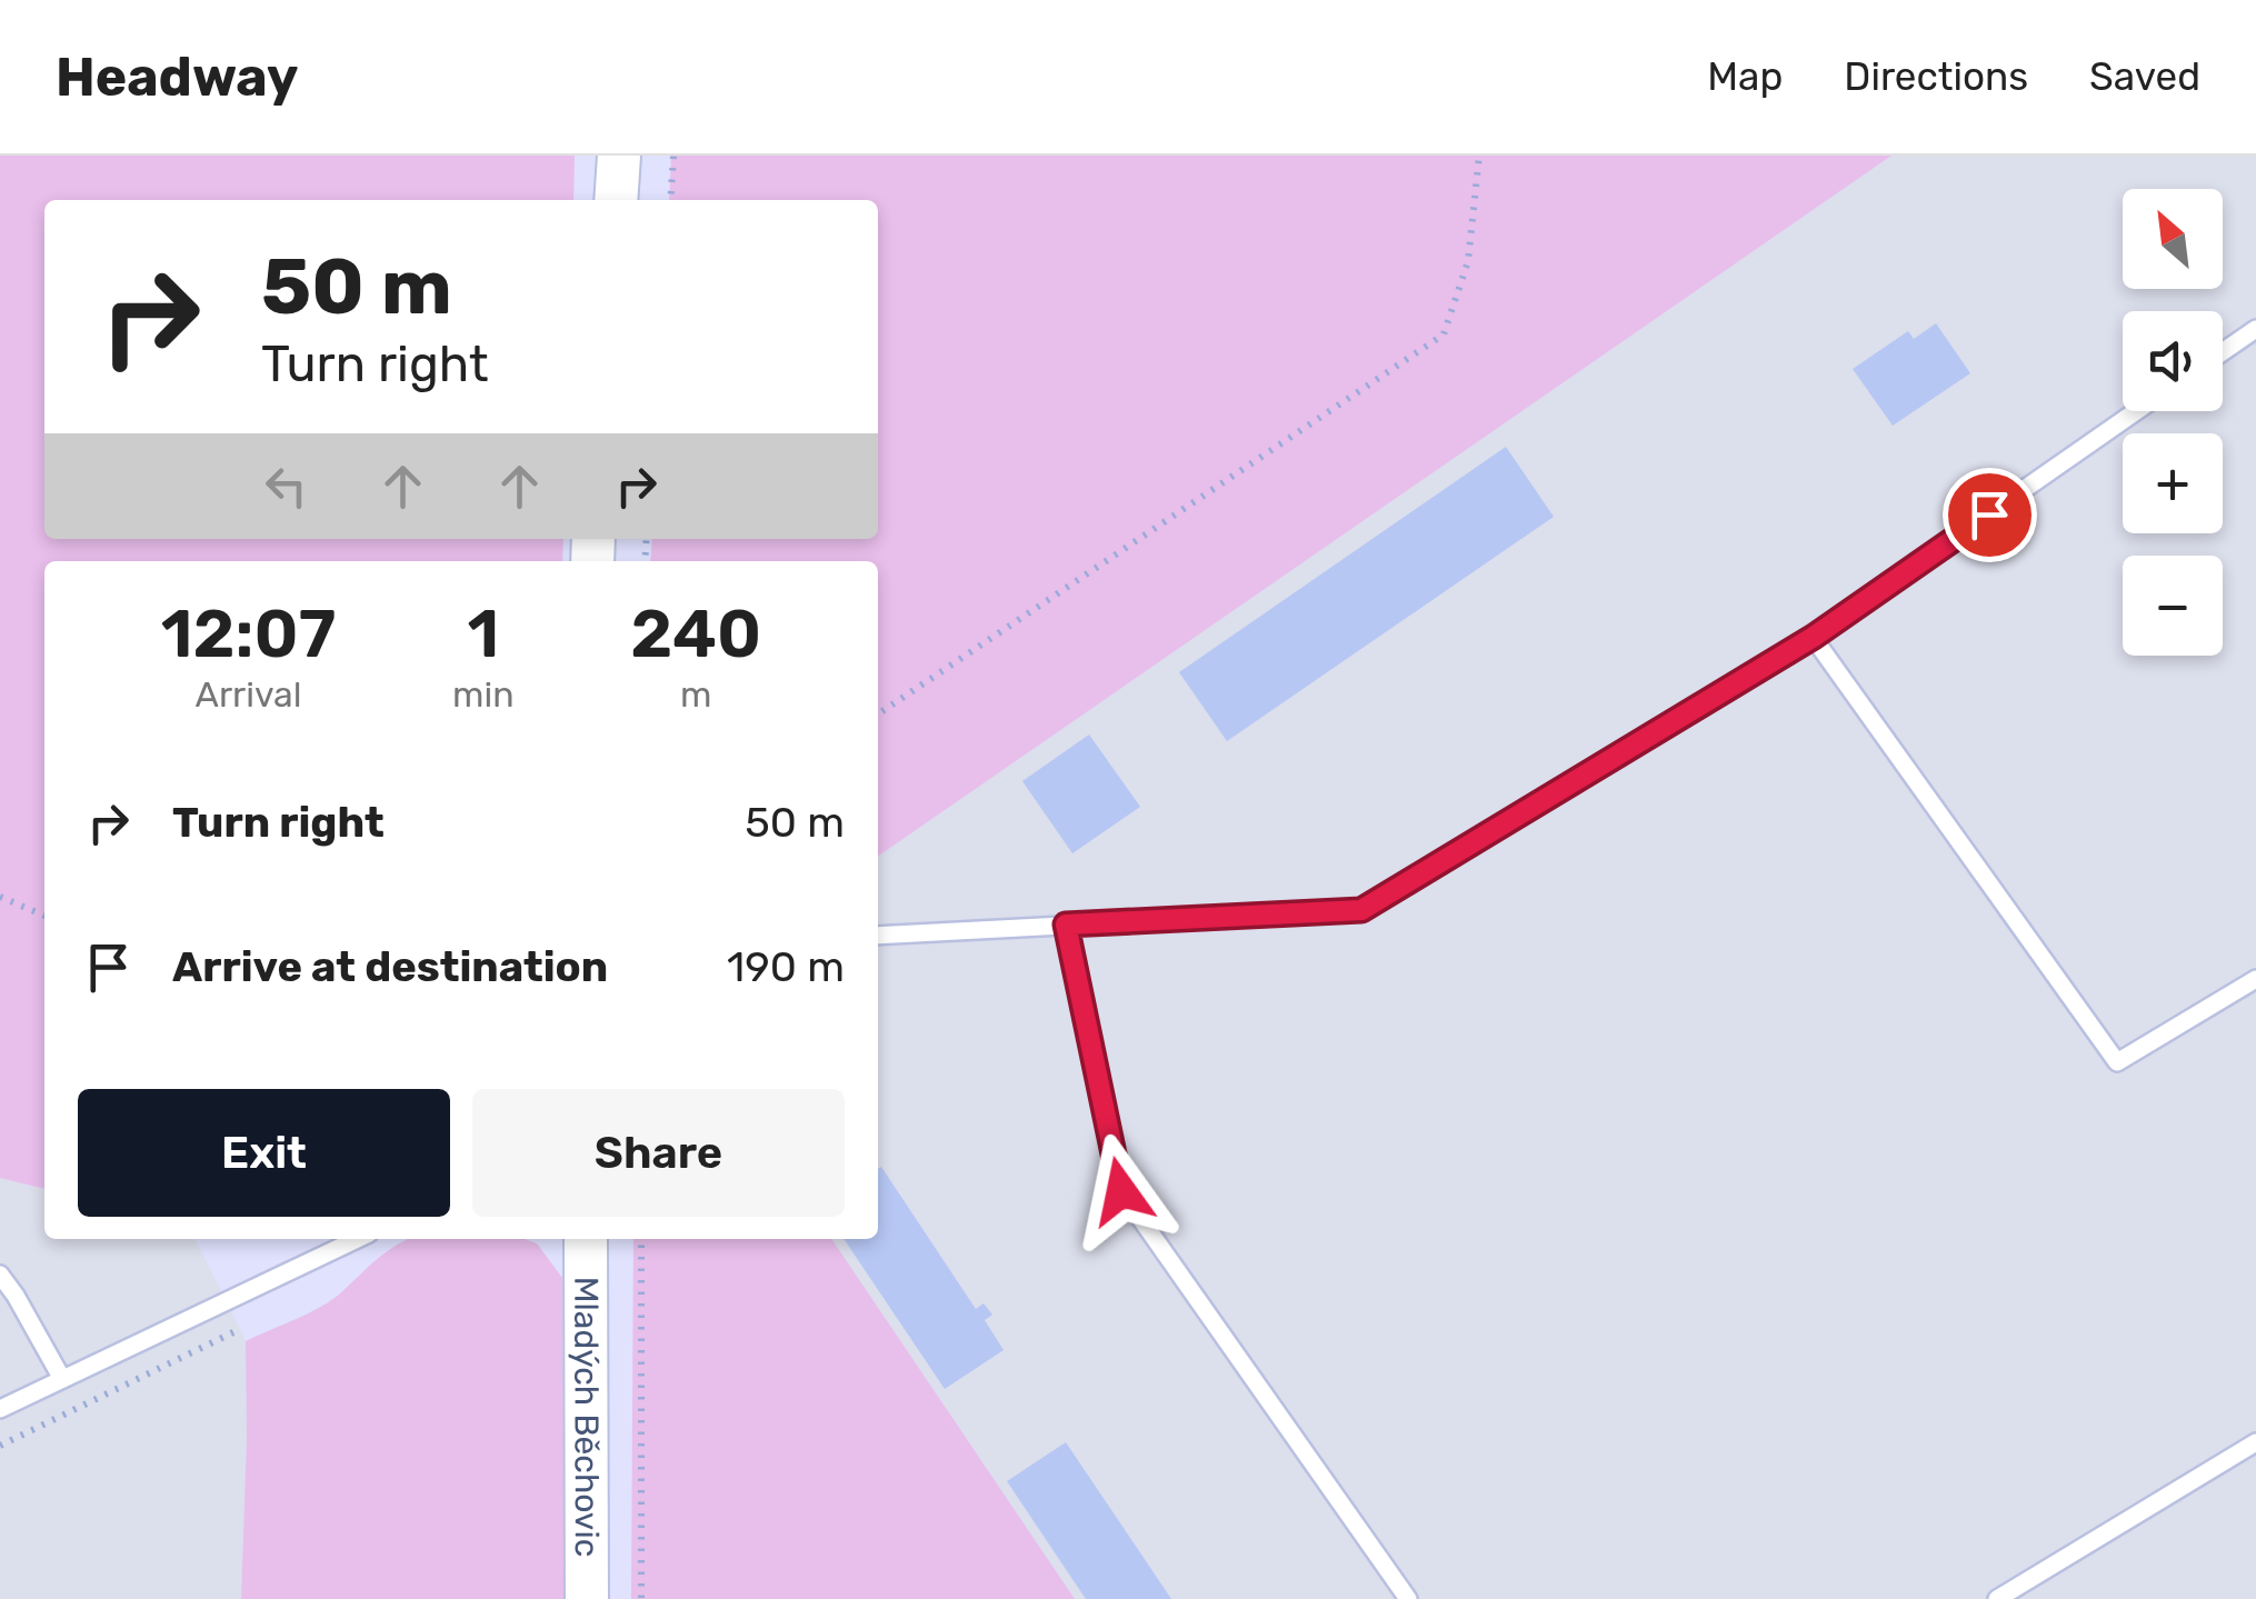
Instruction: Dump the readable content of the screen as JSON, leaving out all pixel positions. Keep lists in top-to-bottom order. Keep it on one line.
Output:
{"streets":{"street":["Mladých Běchovic"]},"north":"top left","page":{"header":"Headway","nav":["Map","Directions","Saved"],"map_buttons":["+","−"],"turn":["50 m","Turn right"],"eta":["12:07","Arrival","1","min","240","m"],"list":[{"name":"Turn right","value":"50 m"},{"name":"Arrive at destination","value":"190 m"}],"buttons":["Exit","Share"]}}
